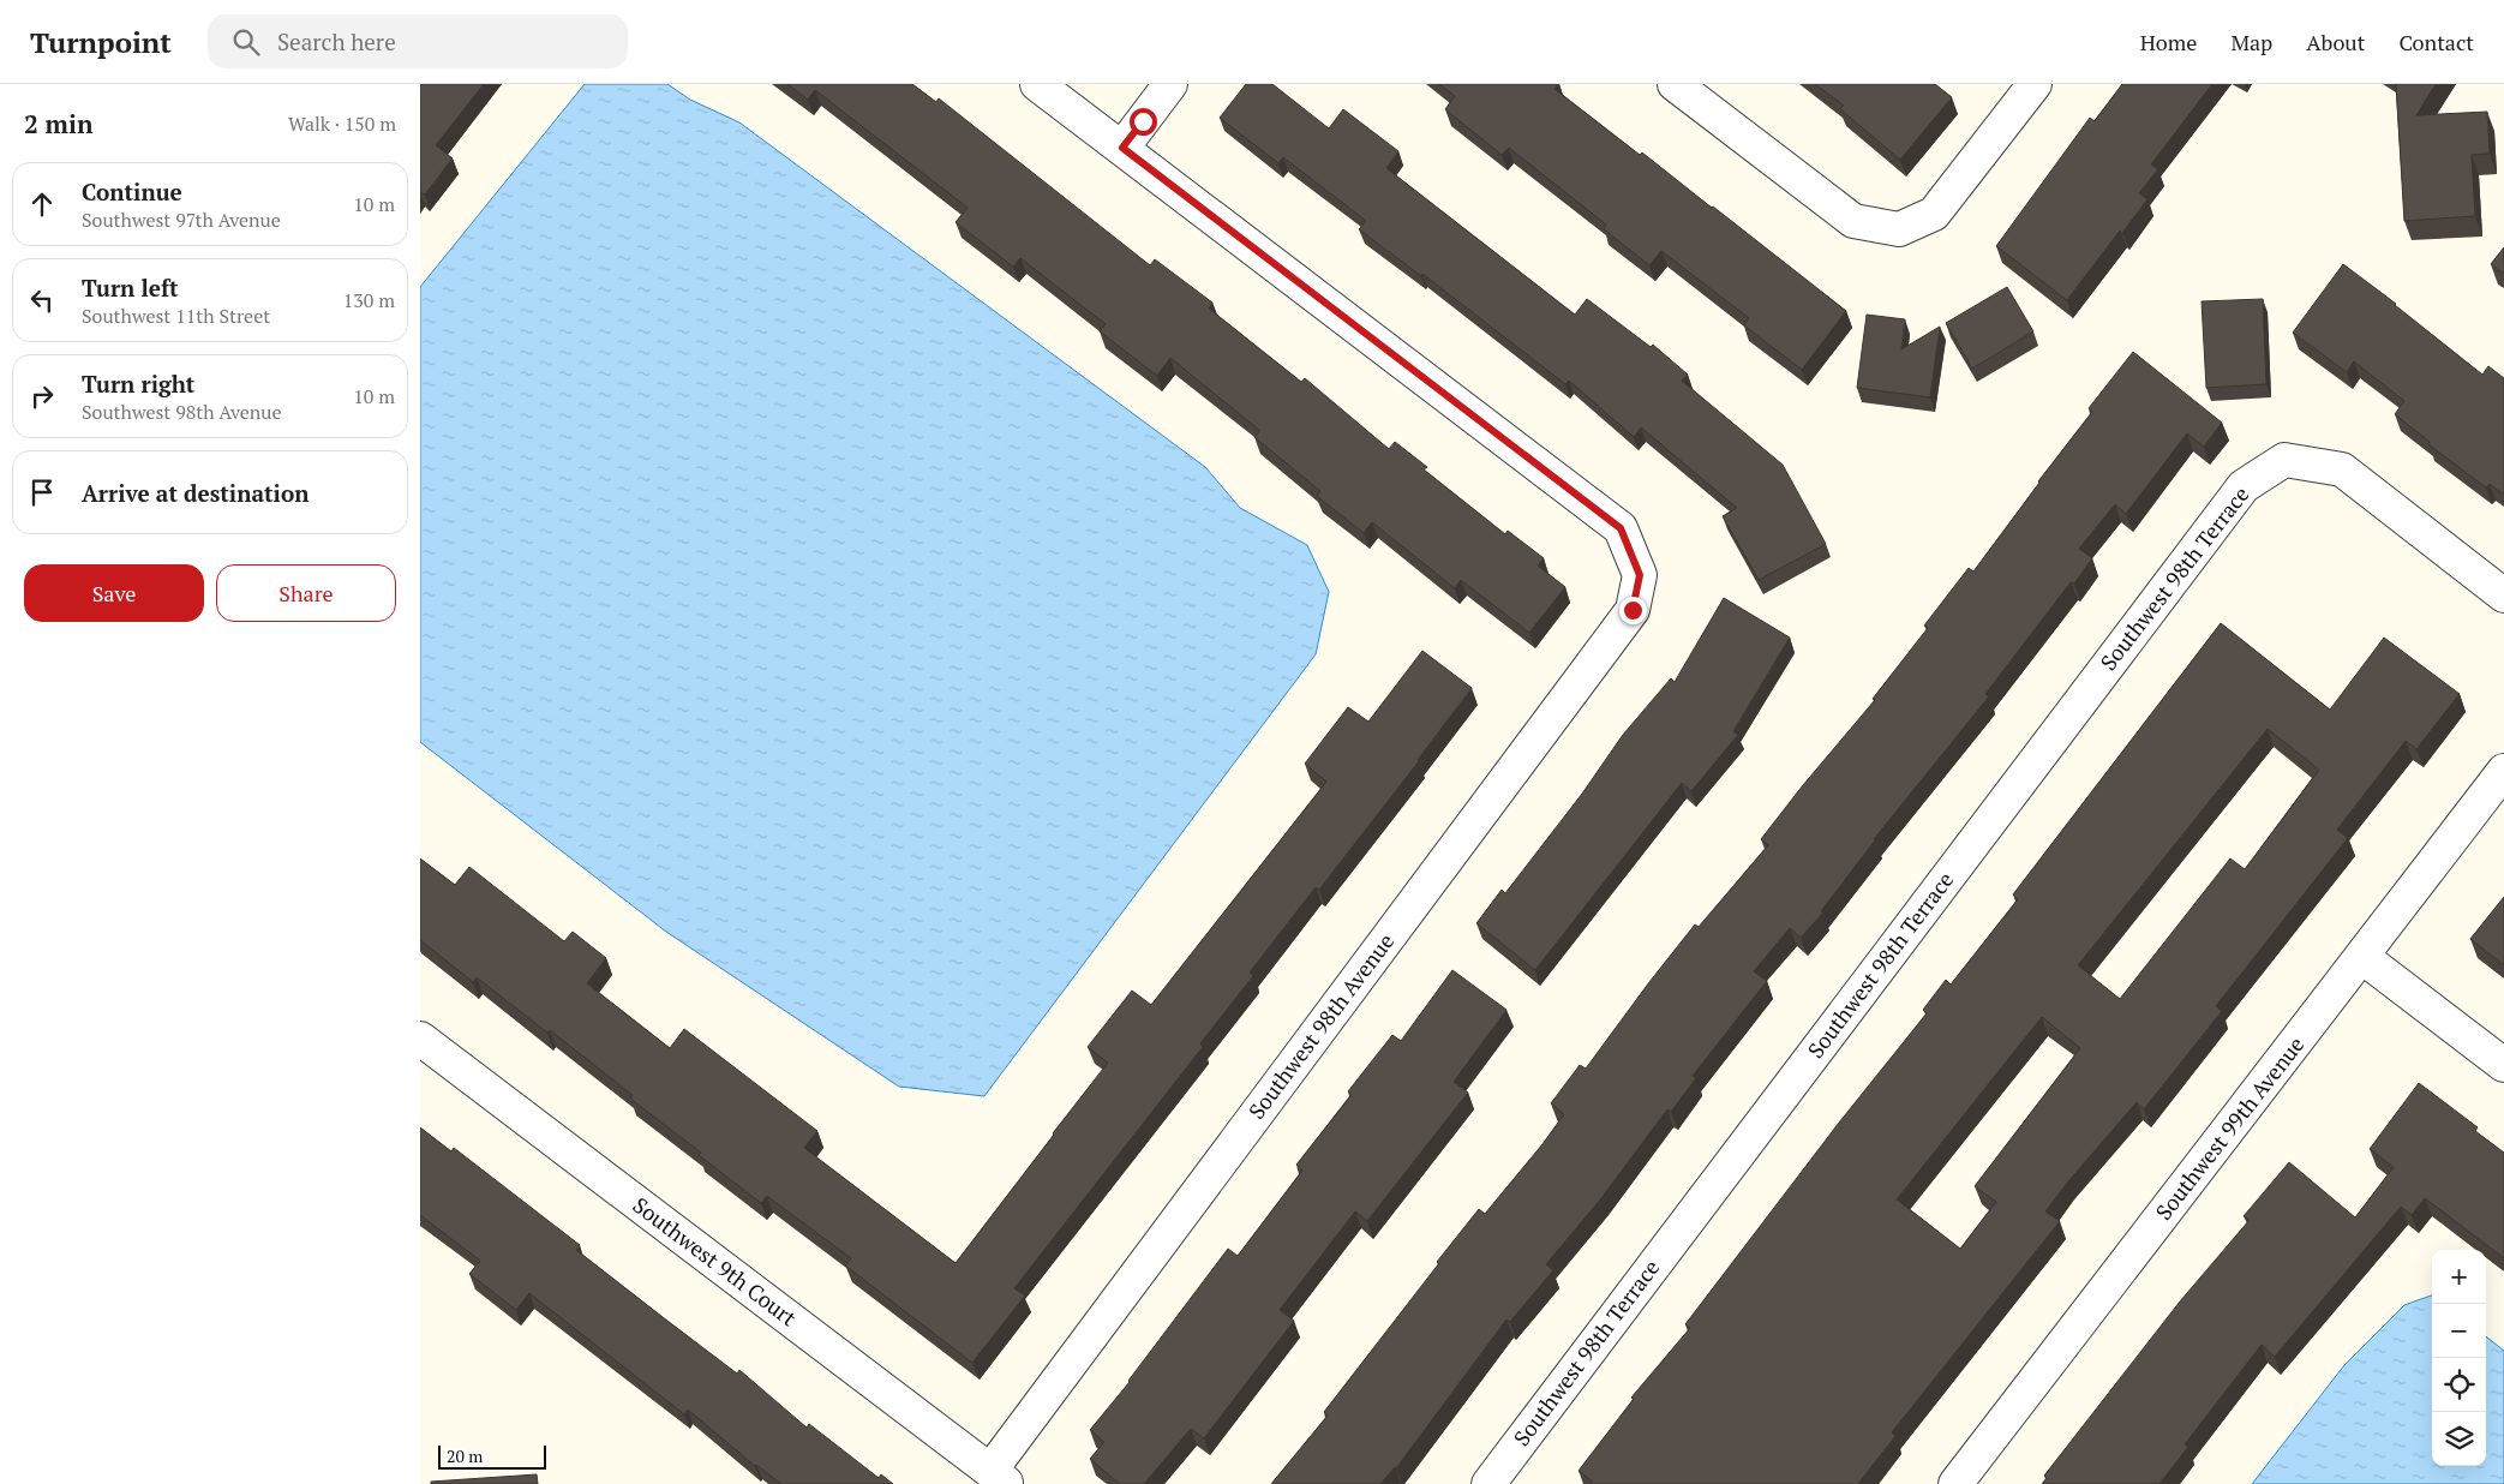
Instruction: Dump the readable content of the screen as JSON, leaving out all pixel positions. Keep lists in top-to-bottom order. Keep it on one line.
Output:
{"streets":{"street":["Southwest 98th Terrace","Southwest 98th Avenue","Southwest 99th Avenue","Southwest 9th Court"]},"crossings":[["Southwest 98th Avenue","Southwest 9th Court"]],"scale_bar":"20 m","page":{"header":"Turnpoint","search":"Search here","nav":["Home","Map","About","Contact"],"heading":["2 min","Walk · 150 m"],"list":[["Continue","Southwest 97th Avenue","10 m"],["Turn left","Southwest 11th Street","130 m"],["Turn right","Southwest 98th Avenue","10 m"],"Arrive at destination"],"buttons":["Save","Share"],"map_buttons":["+","−"],"scale":"20 m"}}
